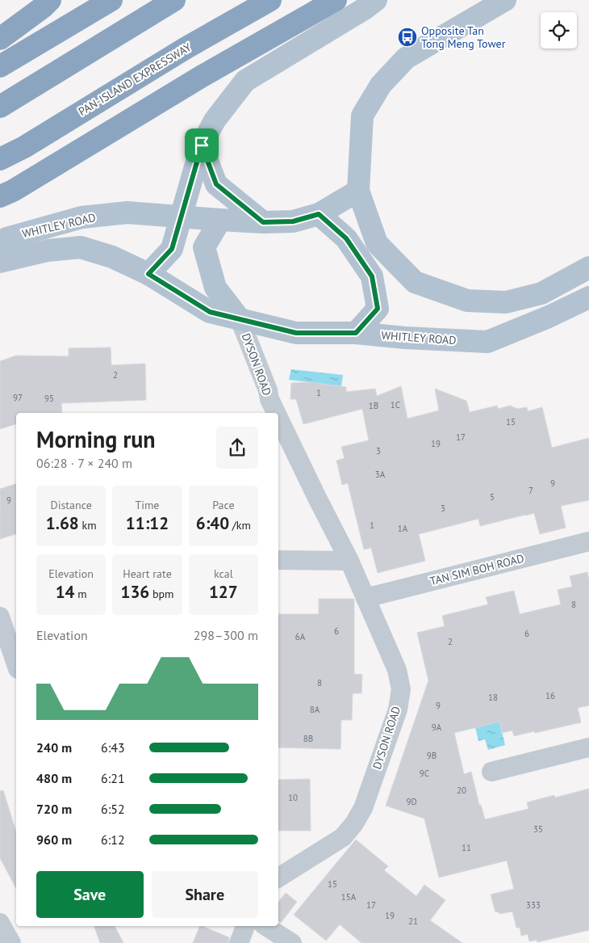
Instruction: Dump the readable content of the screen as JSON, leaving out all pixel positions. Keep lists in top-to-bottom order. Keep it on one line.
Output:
{"streets":{"highway":["PAN-ISLAND EXPRESSWAY"],"main road":["WHITLEY ROAD"],"street":["DYSON ROAD","TAN SIM BOH ROAD"]},"crossings":[["WHITLEY ROAD","DYSON ROAD"],["DYSON ROAD","TAN SIM BOH ROAD"]],"places":{"bus stop":["Opposite Tan Tong Meng Tower"]},"house_numbers":["2","1","97","95","1C","1B","15","17","19","3","3A","9","7","5","9","3","1","1A","8","6","6","6A","2","8","16","18","9","8A","9A","8B","9B","9C","20","10","9D","35","11","15","15A","17","333","19","21"],"page":{"heading":["Morning run","06:28 · 7 × 240 m"],"stats":[["Distance","1.68 km"],["Time","11:12"],["Pace","6:40 /km"],["Elevation","14 m"],["Heart rate","136 bpm"],["kcal","127"]],"chart":["Elevation","298–300 m"],"list":[{"name":"240 m","note":"6:43"},{"name":"480 m","note":"6:21"},{"name":"720 m","note":"6:52"},{"name":"960 m","note":"6:12"}],"buttons":["Save","Share"]}}
